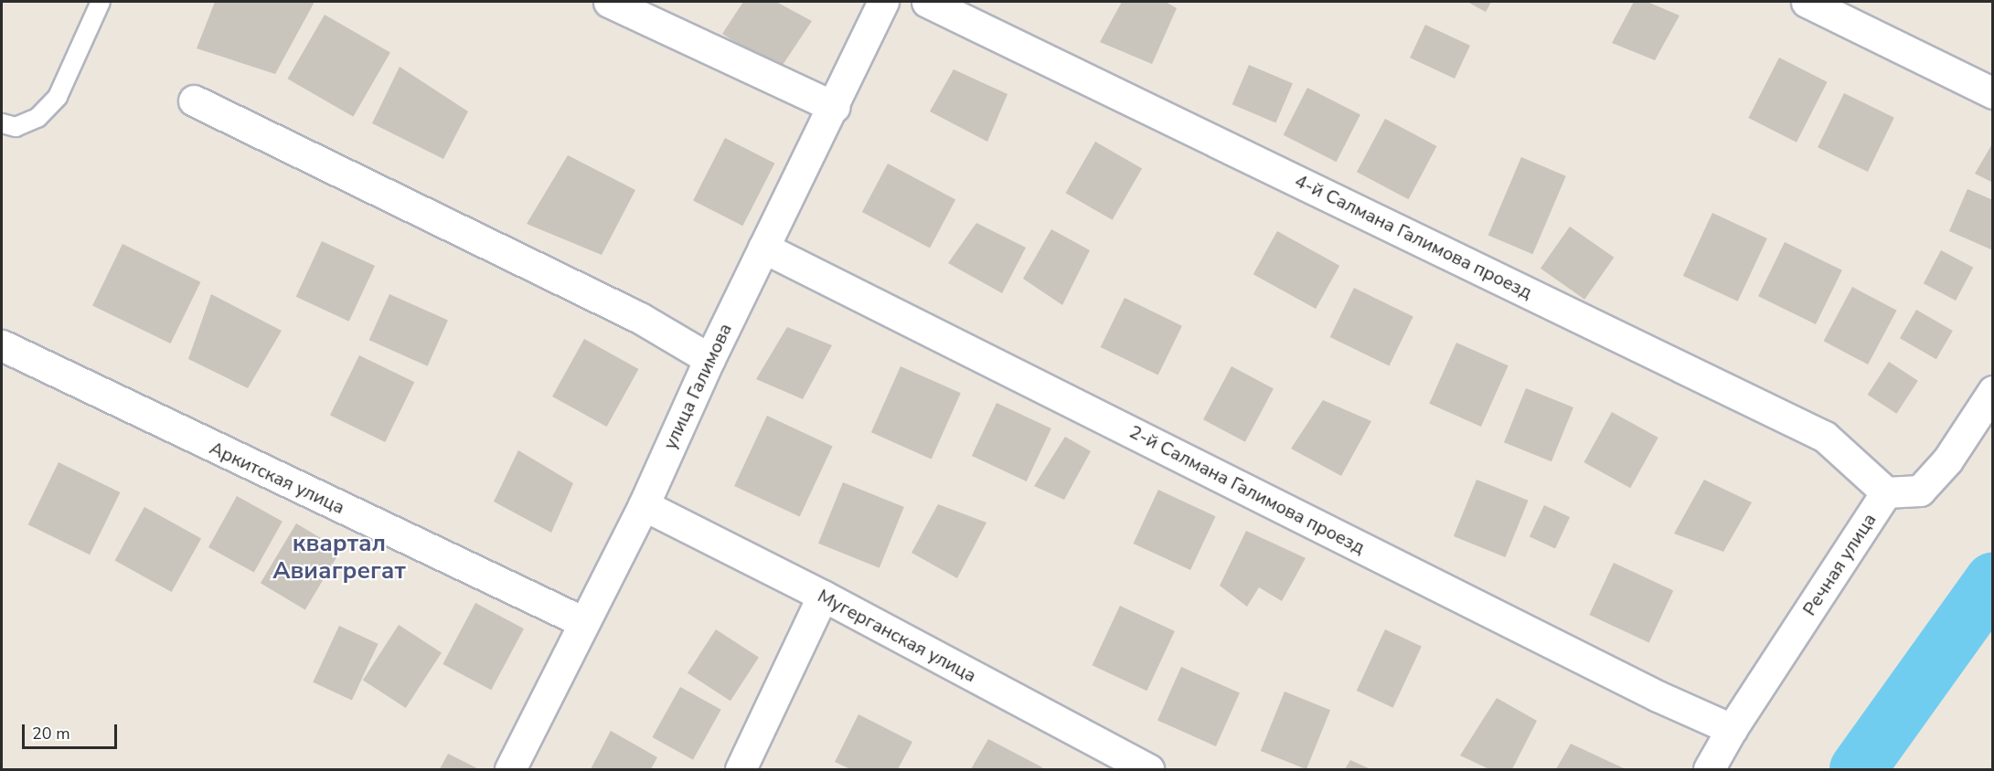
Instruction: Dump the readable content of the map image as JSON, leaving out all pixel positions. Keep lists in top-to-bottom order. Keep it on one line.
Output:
{"streets":{"street":["4-й Салмана Галимова проезд","улица Галимова","Аркитская улица","2-й Салмана Галимова проезд","Речная улица","Мугерганская улица"]},"crossings":[["4-й Салмана Галимова проезд","Речная улица"],["улица Галимова","Аркитская улица"],["улица Галимова","2-й Салмана Галимова проезд"],["улица Галимова","Мугерганская улица"],["2-й Салмана Галимова проезд","Речная улица"]],"districts":["квартал Авиагрегат"],"scale_bar":"20 m"}
